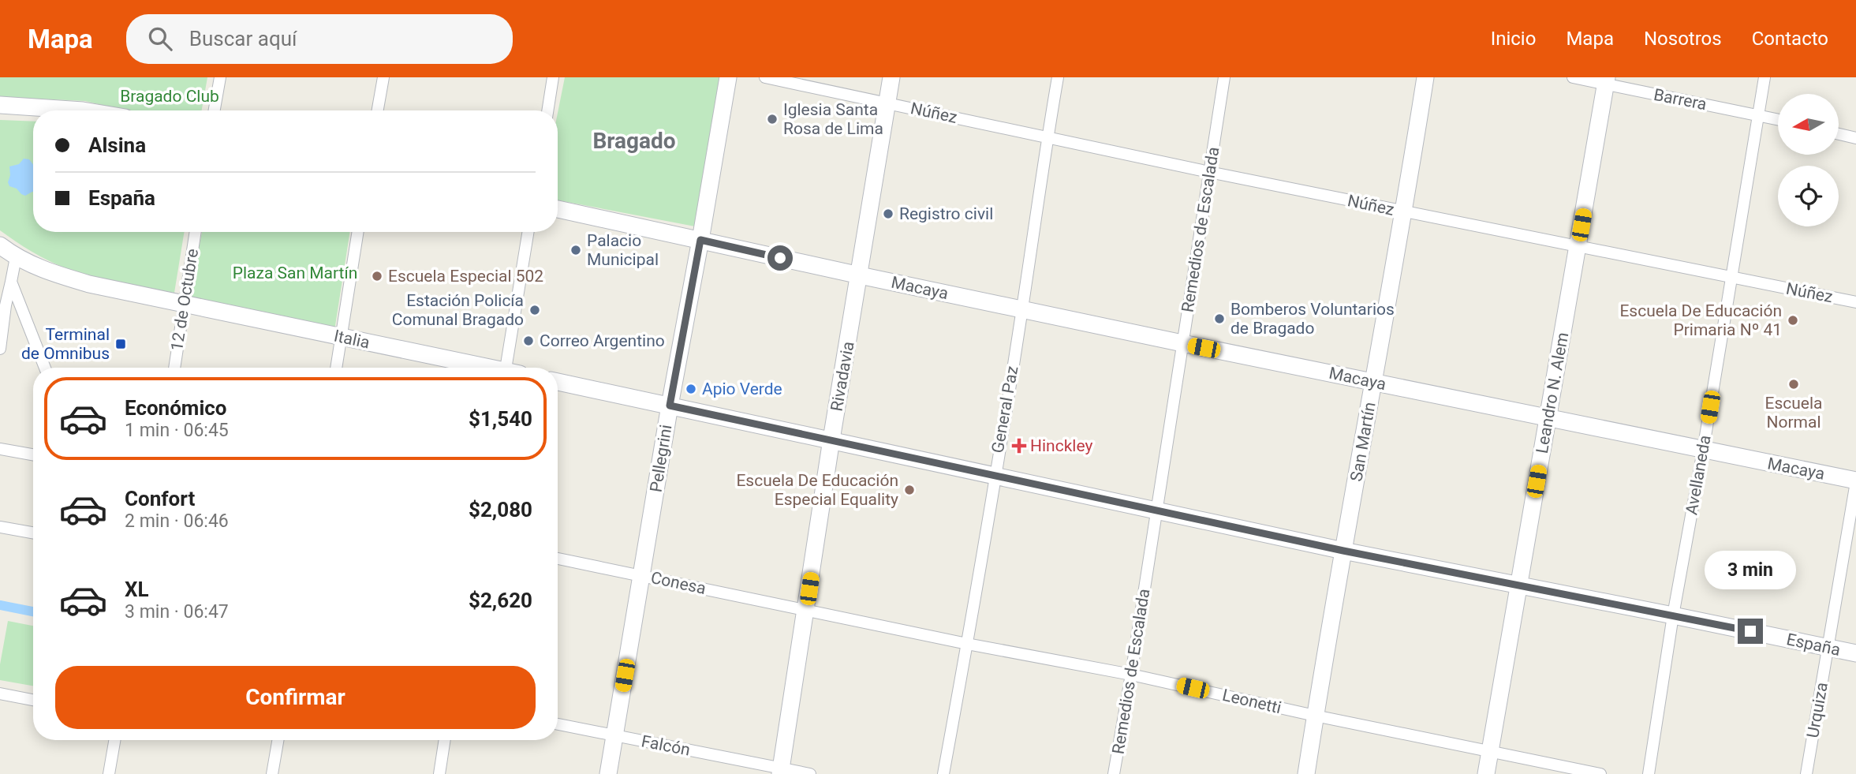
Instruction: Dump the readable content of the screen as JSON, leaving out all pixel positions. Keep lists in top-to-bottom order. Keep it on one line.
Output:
{"streets":{"main road":["Macaya","Italia","Rivadavia","Leandro N. Alem","San Martín","Pellegrini","España"],"street":["Barrera","Núñez","Remedios de Escalada","12 de Octubre","General Paz","Avellaneda","Conesa","Leonetti","Urquiza","Falcón"]},"crossings":[["Barrera","Leandro N. Alem"],["Barrera","Avellaneda"],["Núñez","Remedios de Escalada"],["Núñez","Rivadavia"],["Núñez","Leandro N. Alem"],["Núñez","General Paz"],["Núñez","San Martín"],["Núñez","Avellaneda"],["Remedios de Escalada","Macaya"],["Remedios de Escalada","España"],["Remedios de Escalada","Leonetti"],["Macaya","Rivadavia"],["Macaya","Leandro N. Alem"],["Macaya","General Paz"],["Macaya","San Martín"],["Macaya","Pellegrini"],["Macaya","Avellaneda"],["Macaya","Urquiza"],["12 de Octubre","Italia"],["Rivadavia","Conesa"],["Rivadavia","España"],["Rivadavia","Leonetti"],["Rivadavia","Falcón"],["Leandro N. Alem","España"],["Leandro N. Alem","Leonetti"],["General Paz","España"],["General Paz","Leonetti"],["San Martín","España"],["San Martín","Leonetti"],["Pellegrini","Conesa"],["Pellegrini","Falcón"],["Avellaneda","España"],["Conesa","Leonetti"],["España","Urquiza"]],"districts":["Bragado"],"parks":["Bragado Club","Plaza San Martín"],"places":{"other":["Iglesia Santa Rosa de Lima","Registro civil","Palacio Municipal","Escuela Especial 502","Estación Policía Comunal Bragado","Bomberos Voluntarios de Bragado","Escuela De Educación Primaria Nº 41","Correo Argentino","Escuela Normal","Apio Verde","Escuela De Educación Especial Equality"],"transit":["Terminal de Omnibus"],"health":["Hinckley"]},"north":"left","page":{"header":"Mapa","search":"Buscar aquí","nav":["Inicio","Mapa","Nosotros","Contacto"],"banner":["Alsina","España"],"list":[{"name":"Económico","note":"1 min · 06:45","value":"$1,540"},{"name":"Confort","note":"2 min · 06:46","value":"$2,080"},{"name":"XL","note":"3 min · 06:47","value":"$2,620"}],"bubble":"3 min","buttons":"Confirmar"}}
